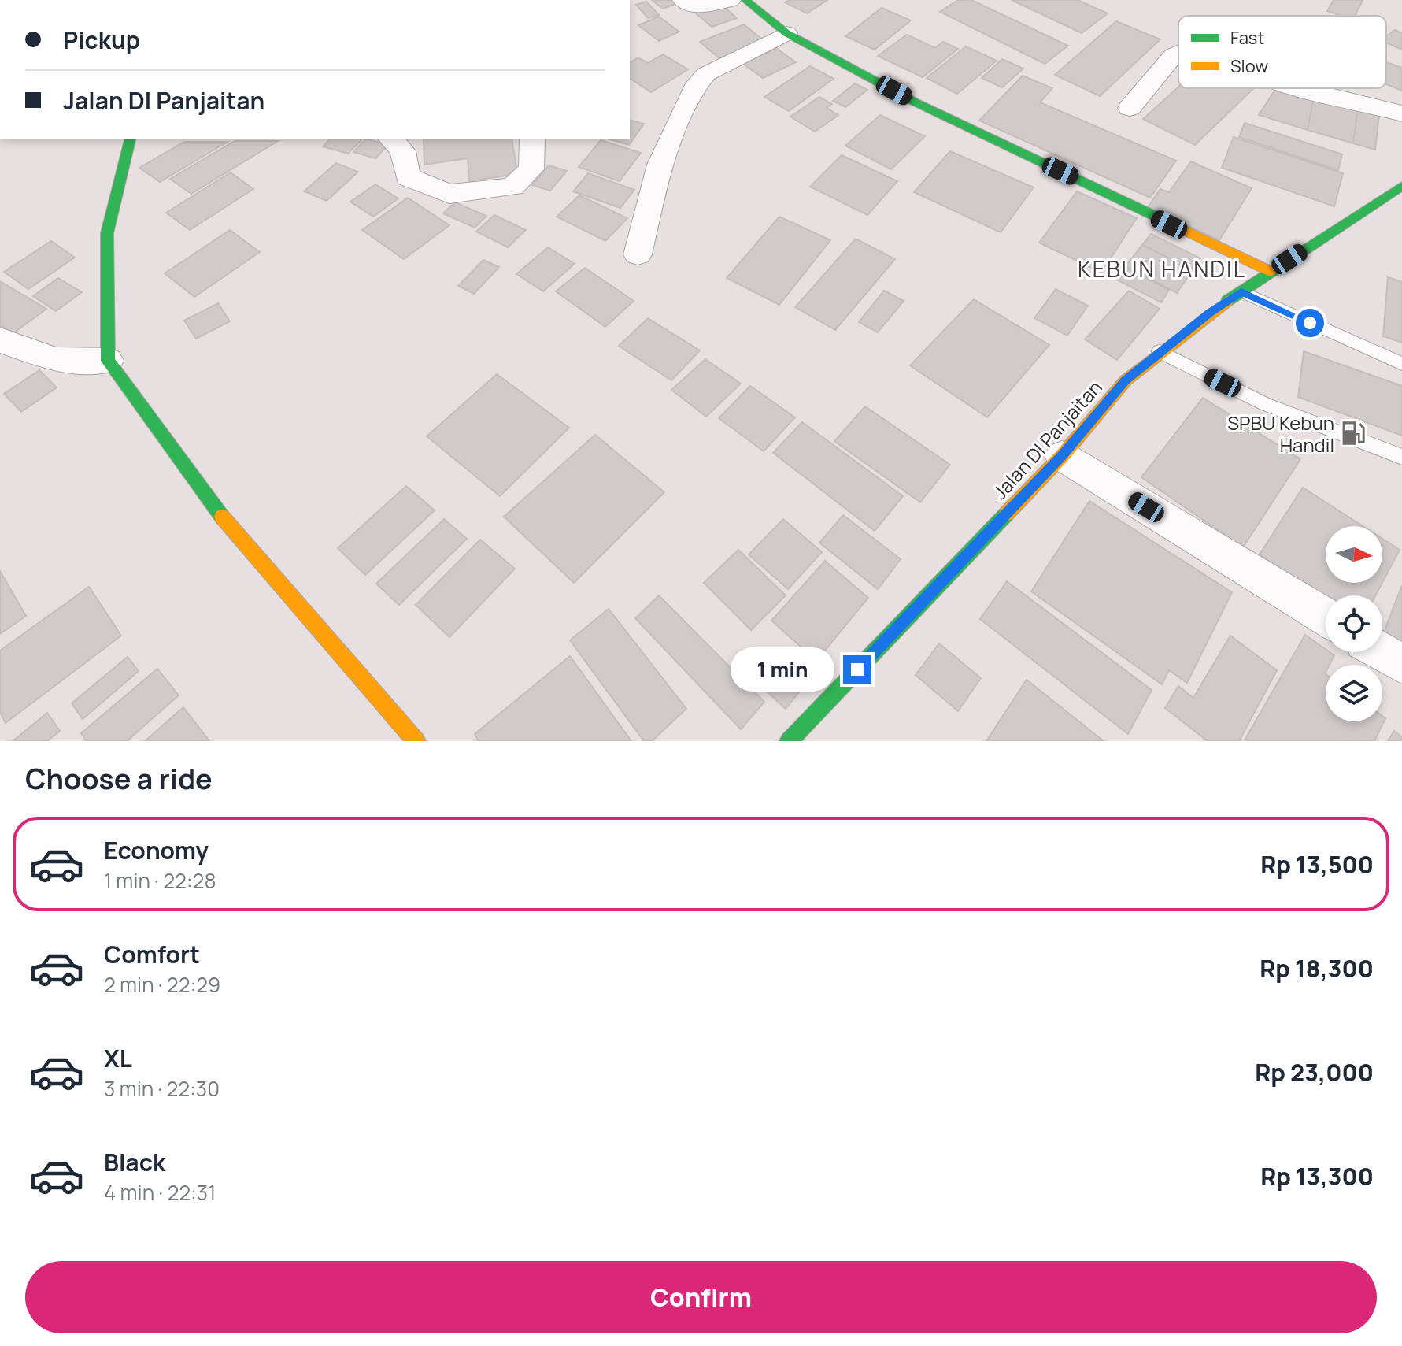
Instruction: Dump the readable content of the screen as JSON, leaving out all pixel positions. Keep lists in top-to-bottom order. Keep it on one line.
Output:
{"streets":{"street":["Jalan DI Panjaitan"]},"districts":["KEBUN HANDIL"],"places":{"fuel station":["SPBU Kebun Handil"]},"legend":["Fast","Slow"],"north":"right","page":{"banner":["Pickup","Jalan DI Panjaitan"],"bubble":"1 min","heading":"Choose a ride","list":[{"name":"Economy","note":"1 min · 22:28","value":"Rp 13,500"},{"name":"Comfort","note":"2 min · 22:29","value":"Rp 18,300"},{"name":"XL","note":"3 min · 22:30","value":"Rp 23,000"},{"name":"Black","note":"4 min · 22:31","value":"Rp 13,300"}],"buttons":"Confirm"}}
